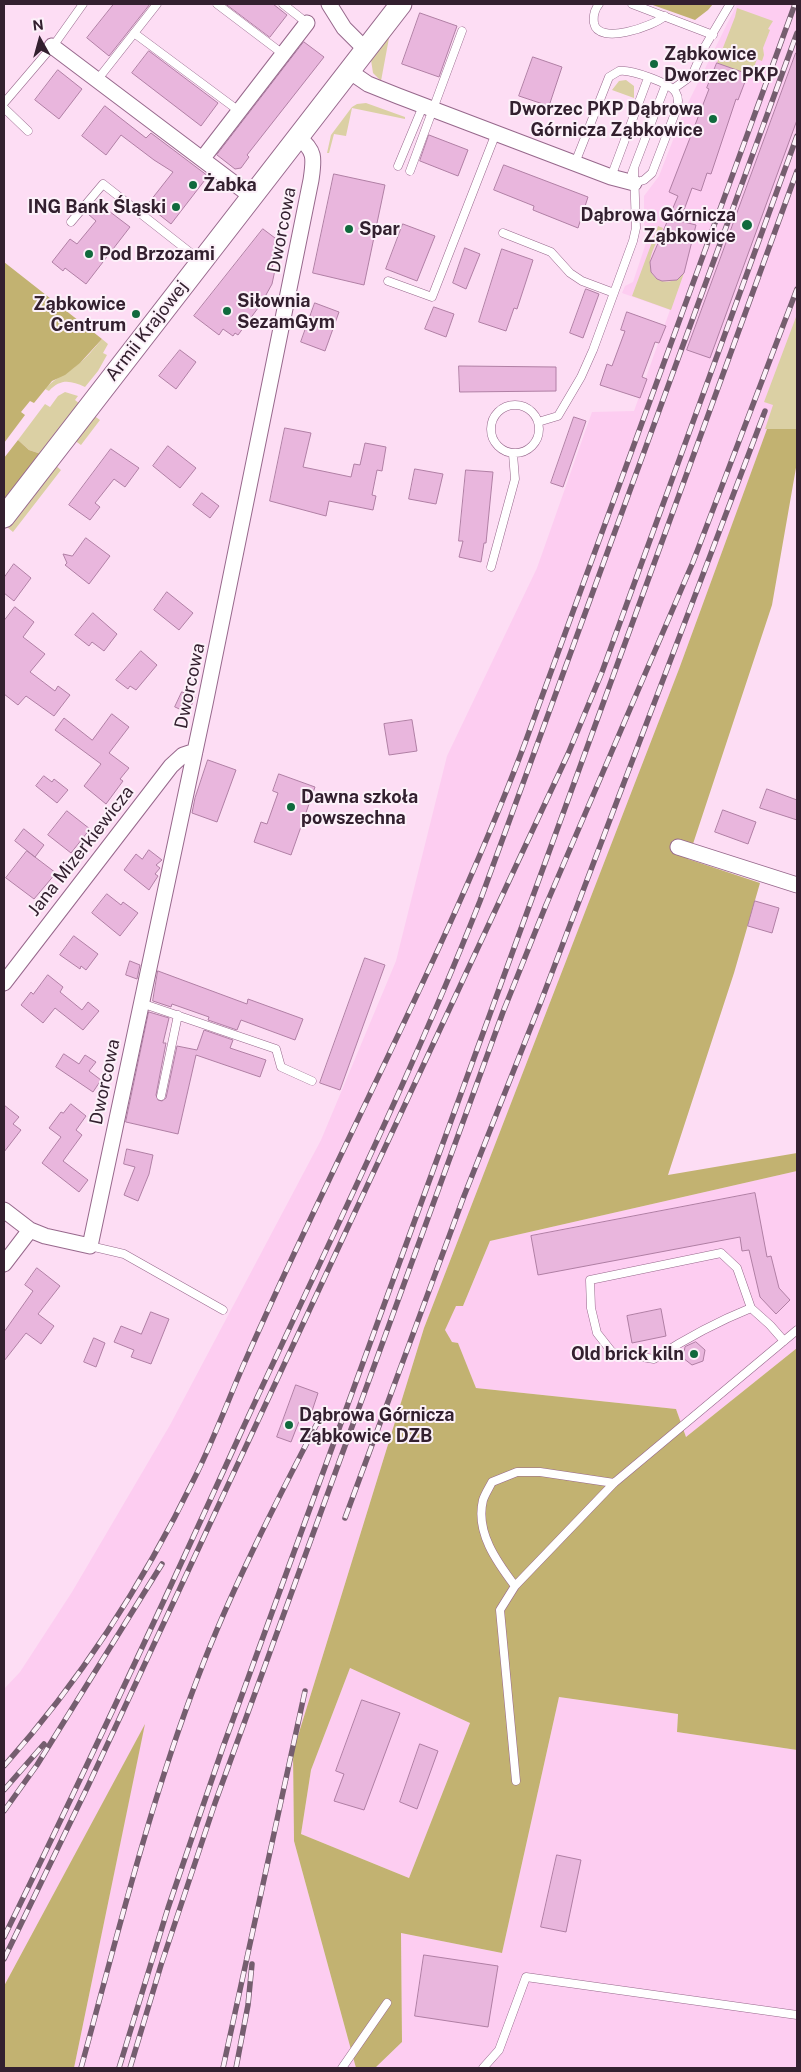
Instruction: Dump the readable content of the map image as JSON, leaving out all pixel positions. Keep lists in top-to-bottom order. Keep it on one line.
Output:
{"streets":{"main road":["Armii Krajowej"],"street":["Dworcowa","Jana Mizerkiewicza"]},"crossings":[["Dworcowa","Armii Krajowej"],["Dworcowa","Jana Mizerkiewicza"]],"places":["Ząbkowice Dworzec PKP","Dworzec PKP Dąbrowa Górnicza Ząbkowice","Żabka","ING Bank Śląski","Dąbrowa Górnicza Ząbkowice","Spar","Pod Brzozami","Siłownia SezamGym","Ząbkowice Centrum","Dawna szkoła powszechna","Old brick kiln","Dąbrowa Górnicza Ząbkowice DZB"],"north":"top"}
